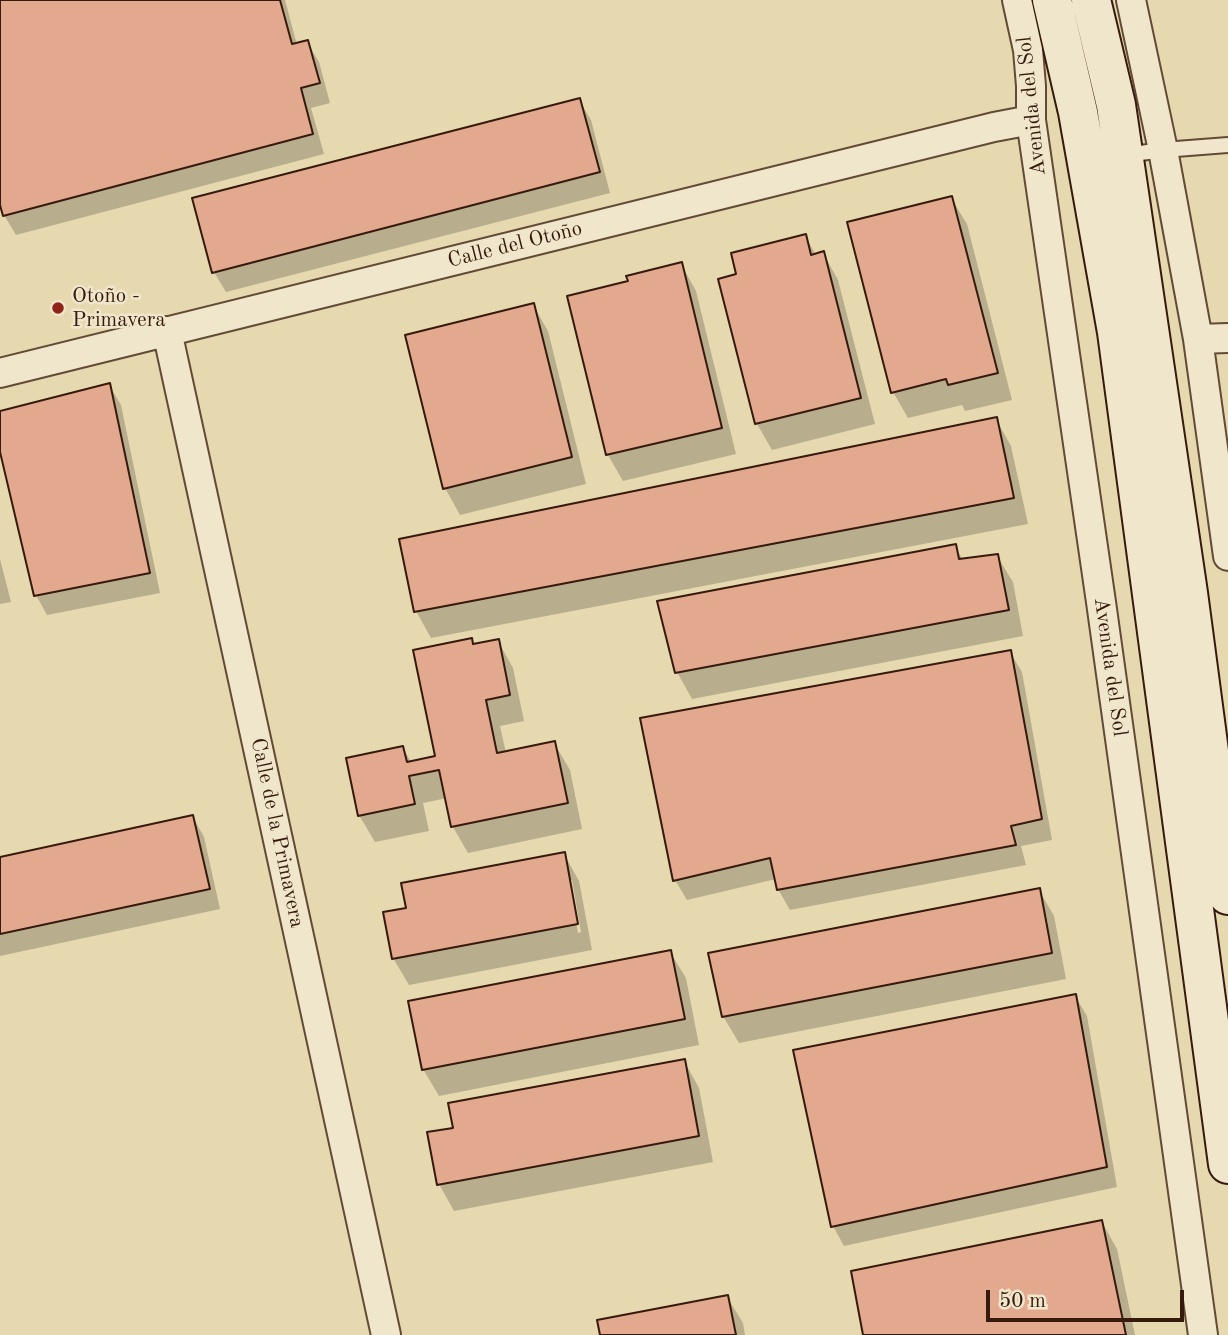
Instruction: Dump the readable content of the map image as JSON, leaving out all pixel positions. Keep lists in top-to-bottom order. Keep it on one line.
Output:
{"streets":{"main road":["Avenida del Sol"],"street":["Calle del Otoño","Calle de la Primavera"]},"crossings":[["Avenida del Sol","Calle del Otoño"],["Calle del Otoño","Calle de la Primavera"]],"places":["Otoño - Primavera"],"scale_bar":"50 m"}
